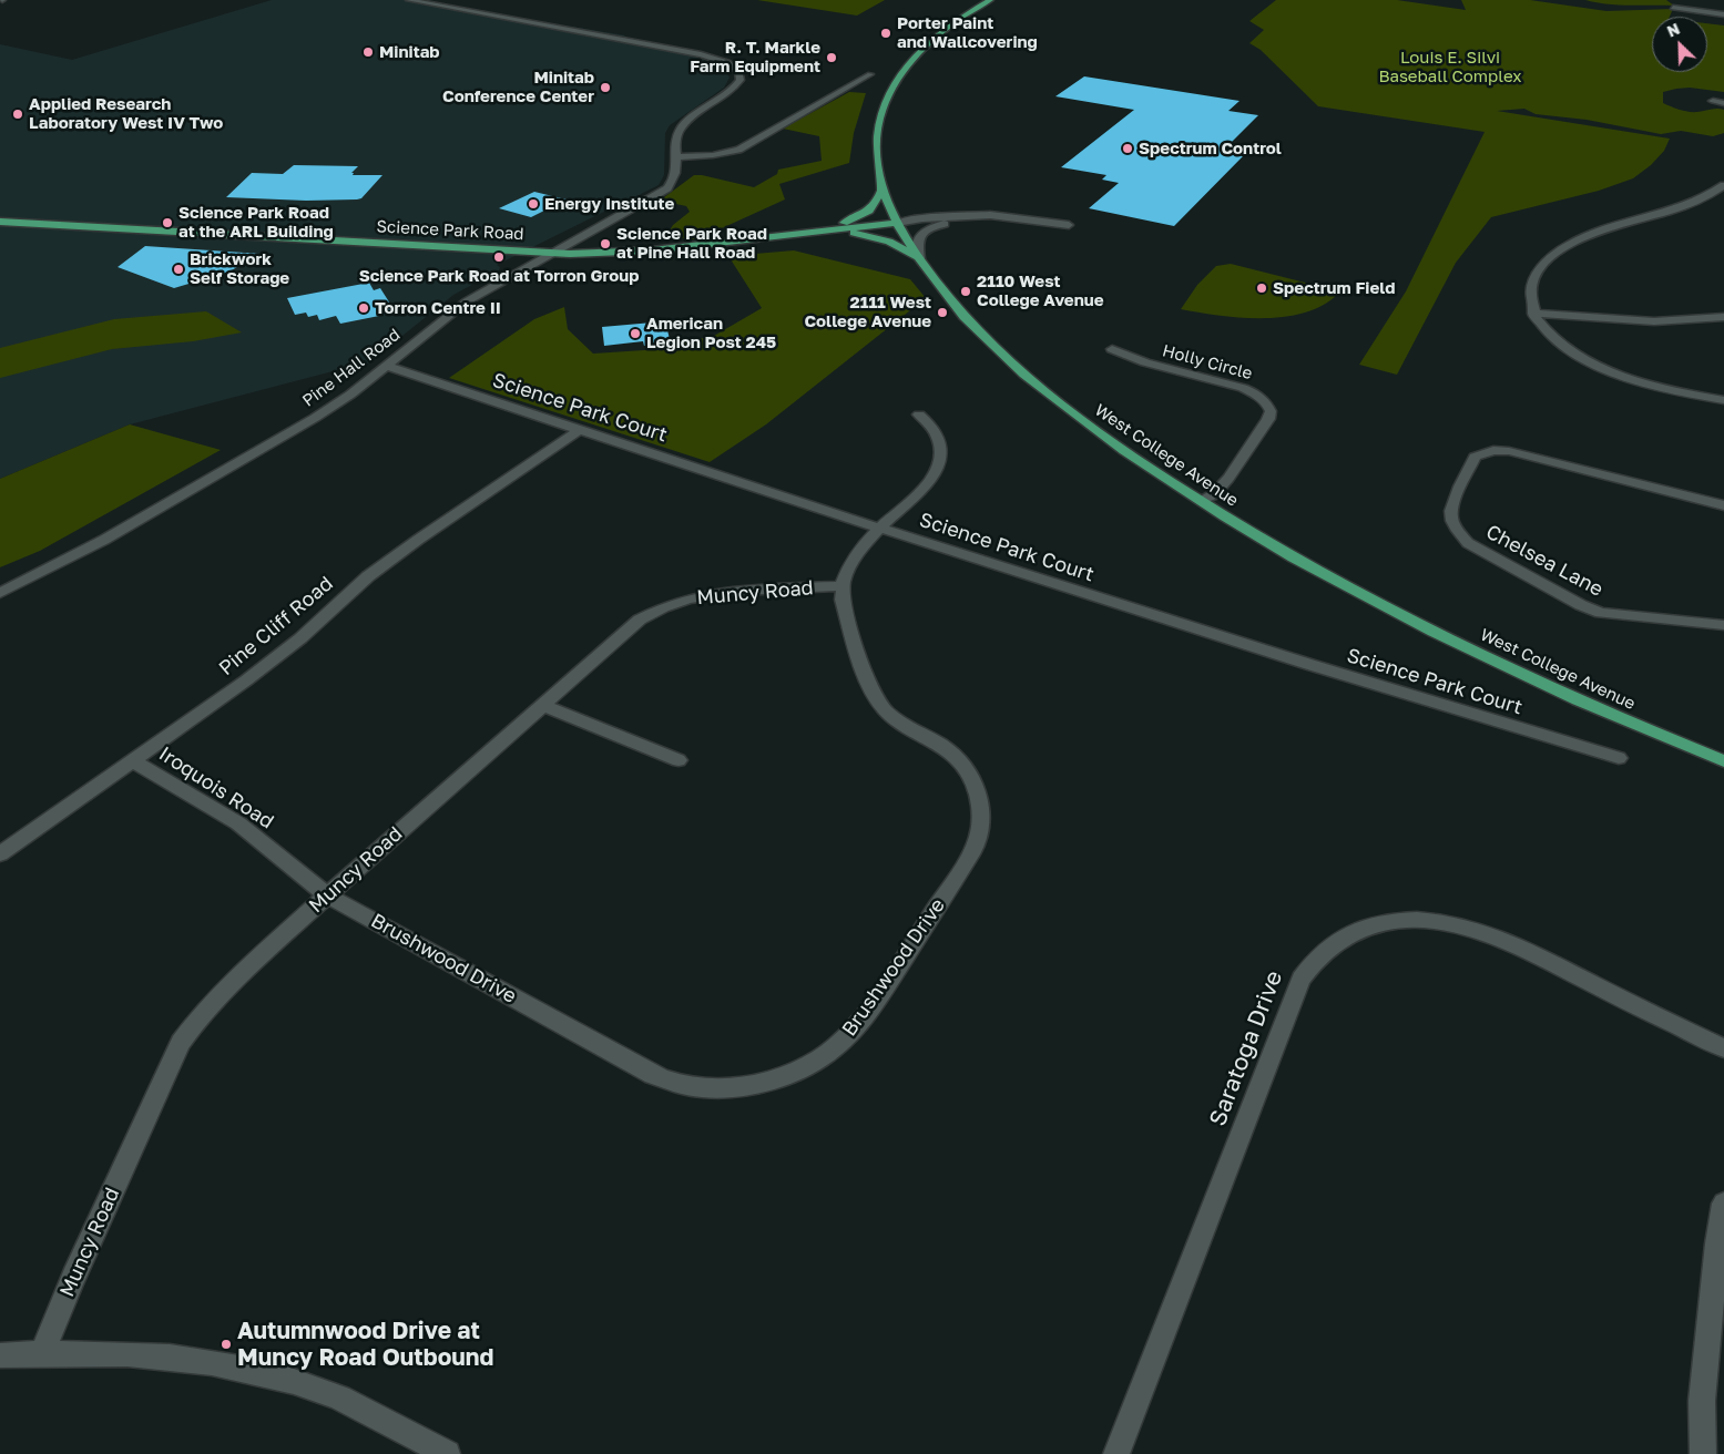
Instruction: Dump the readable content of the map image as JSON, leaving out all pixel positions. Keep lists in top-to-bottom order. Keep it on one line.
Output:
{"streets":{"main road":["Science Park Road","West College Avenue"],"street":["Holly Circle","Pine Hall Road","Science Park Court","Chelsea Lane","Muncy Road","Pine Cliff Road","Iroquois Road","Brushwood Drive","Saratoga Drive"]},"crossings":[["Science Park Road","Pine Hall Road"],["Science Park Road","West College Avenue"],["Holly Circle","West College Avenue"],["Pine Hall Road","Science Park Court"],["Science Park Court","Pine Cliff Road"],["Muncy Road","Iroquois Road"],["Muncy Road","Brushwood Drive"],["Pine Cliff Road","Iroquois Road"],["Iroquois Road","Brushwood Drive"]],"parks":["Louis E. Silvi Baseball Complex"],"places":["Porter Paint and Wallcovering","Minitab","R. T. Markle Farm Equipment","Minitab Conference Center","Applied Research Laboratory West IV Two","Spectrum Control","Energy Institute","Science Park Road at the ARL Building","Science Park Road at Pine Hall Road","Science Park Road at Torron Group","Brickwork Self Storage","Spectrum Field","2110 West College Avenue","Torron Centre II","2111 West College Avenue","American Legion Post 245","Autumnwood Drive at Muncy Road Outbound"],"north":"top left"}
